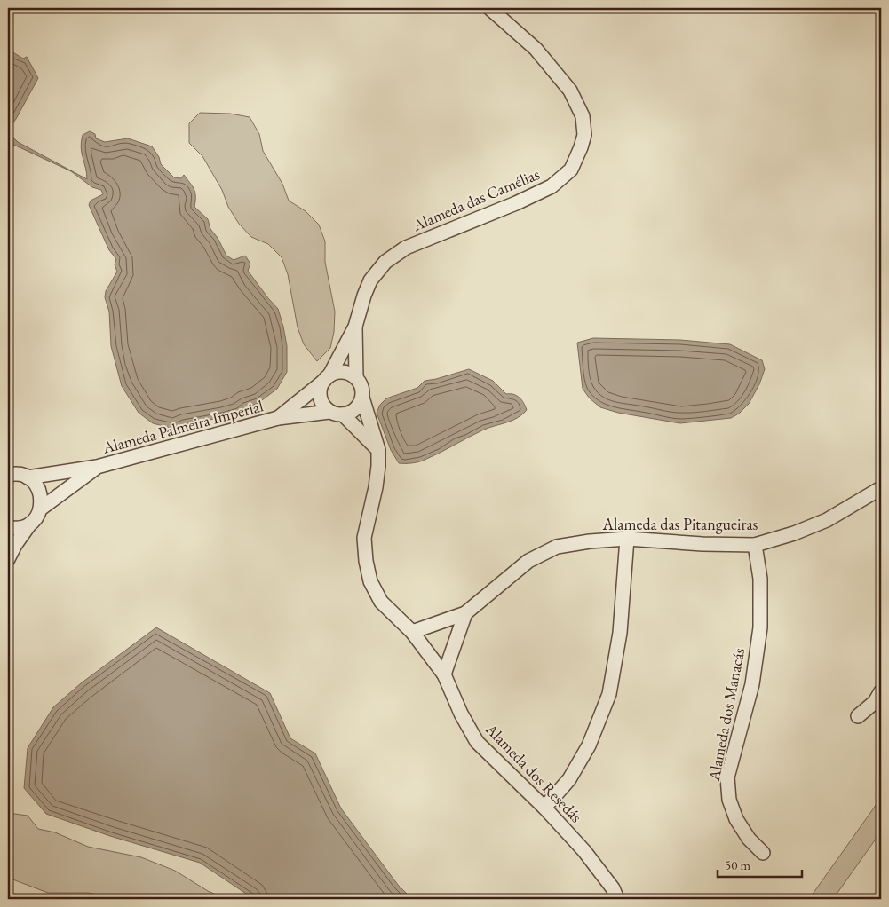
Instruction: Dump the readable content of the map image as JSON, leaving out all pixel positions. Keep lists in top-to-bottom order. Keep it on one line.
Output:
{"streets":{"street":["Alameda das Camélias","Alameda Palmeira Imperial","Alameda das Pitangueiras","Alameda dos Manacás","Alameda dos Resedás"]},"crossings":[["Alameda Palmeira Imperial","Alameda dos Resedás"],["Alameda das Pitangueiras","Alameda dos Manacás"],["Alameda das Pitangueiras","Alameda dos Resedás"]],"scale_bar":"50 m"}
